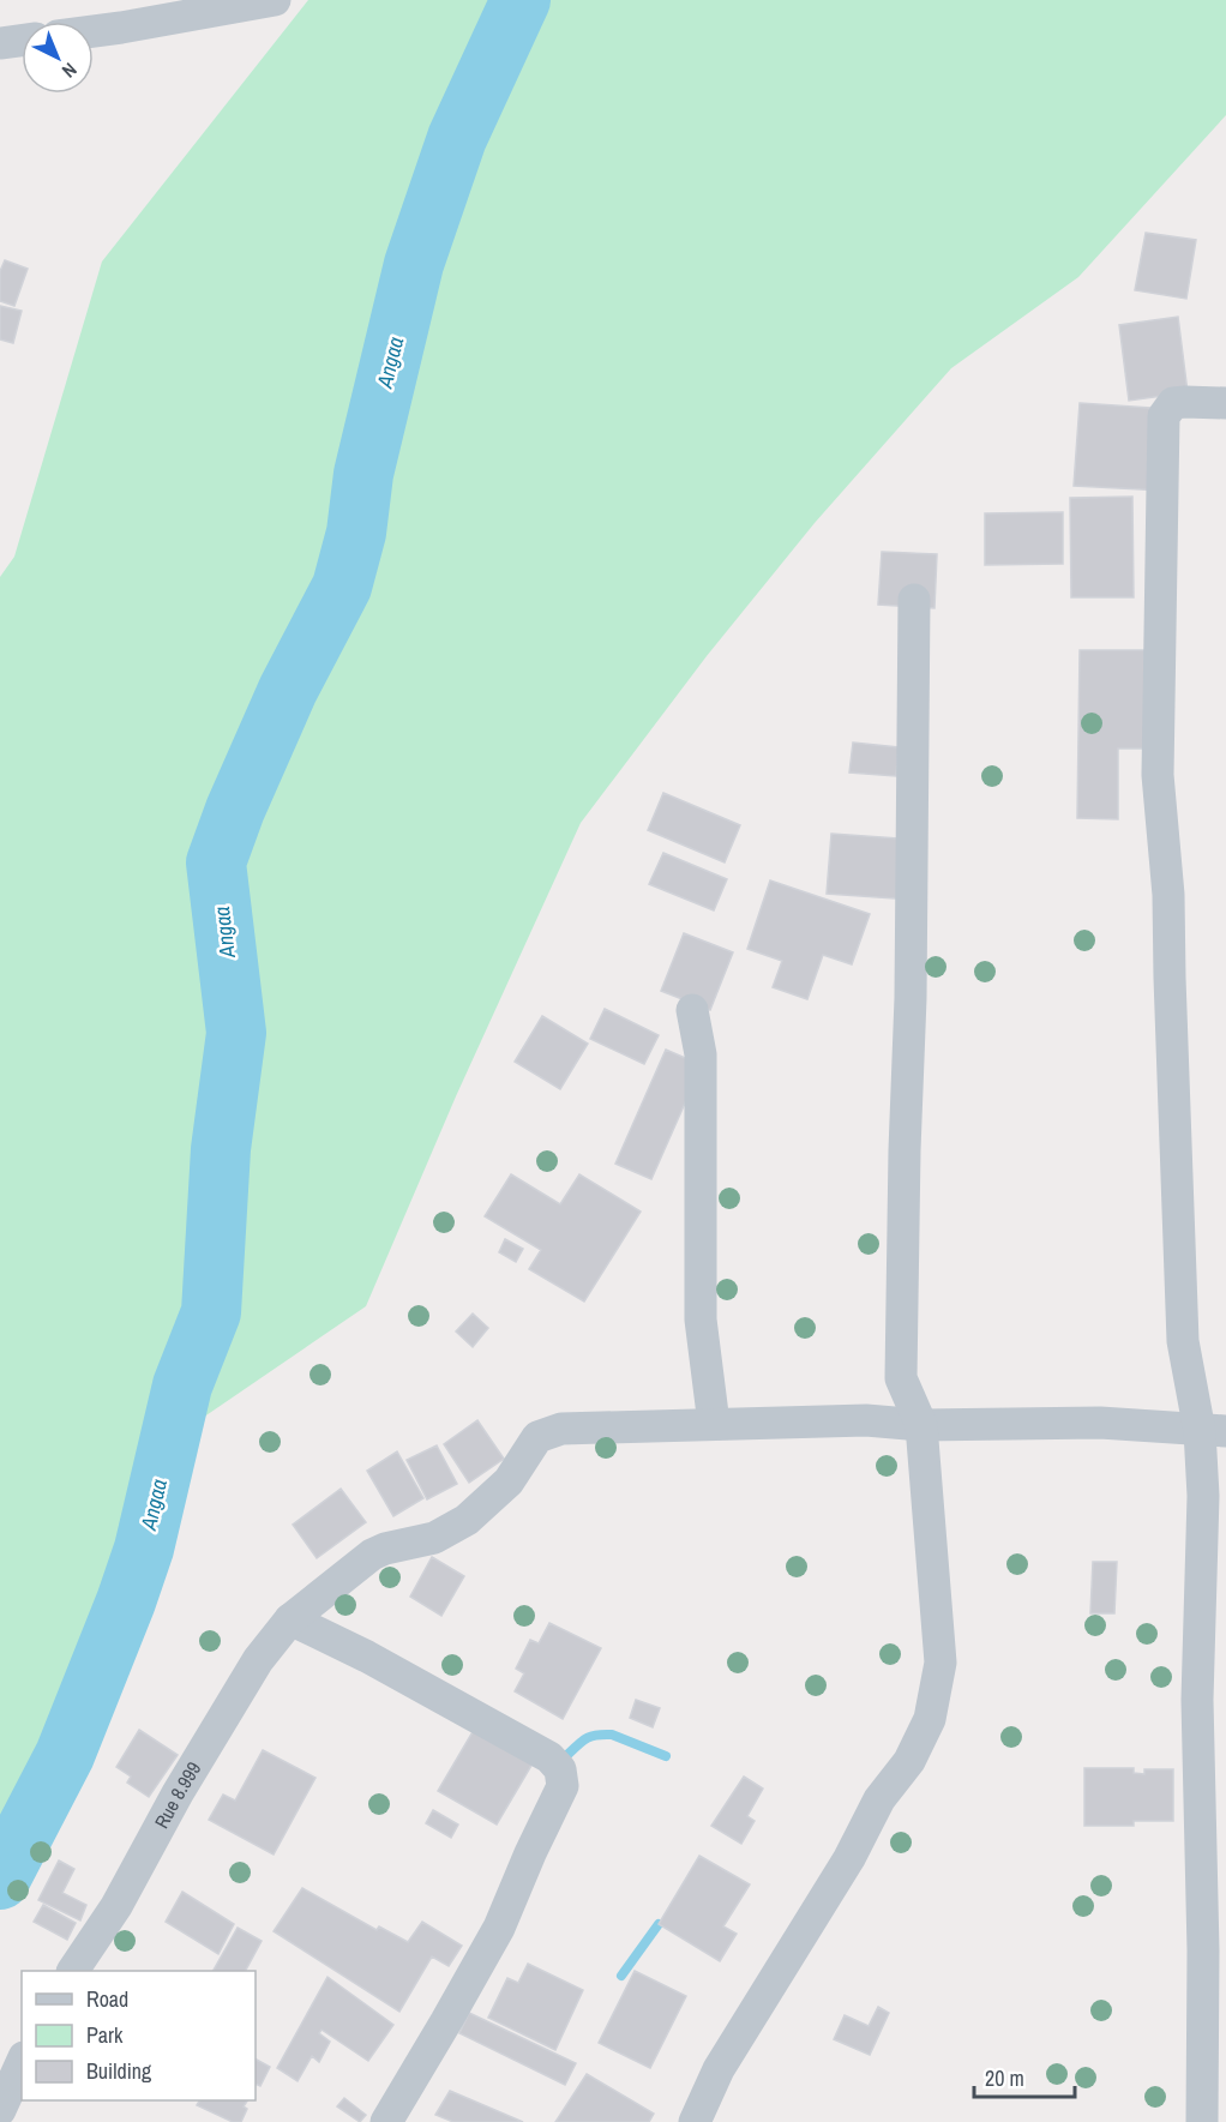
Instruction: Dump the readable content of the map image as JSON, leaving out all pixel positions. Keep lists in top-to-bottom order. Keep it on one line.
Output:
{"streets":{"street":["Rue 8.999"]},"water":["Angaa"],"legend":["Road","Park","Building"],"scale_bar":"20 m","north":"bottom right"}
